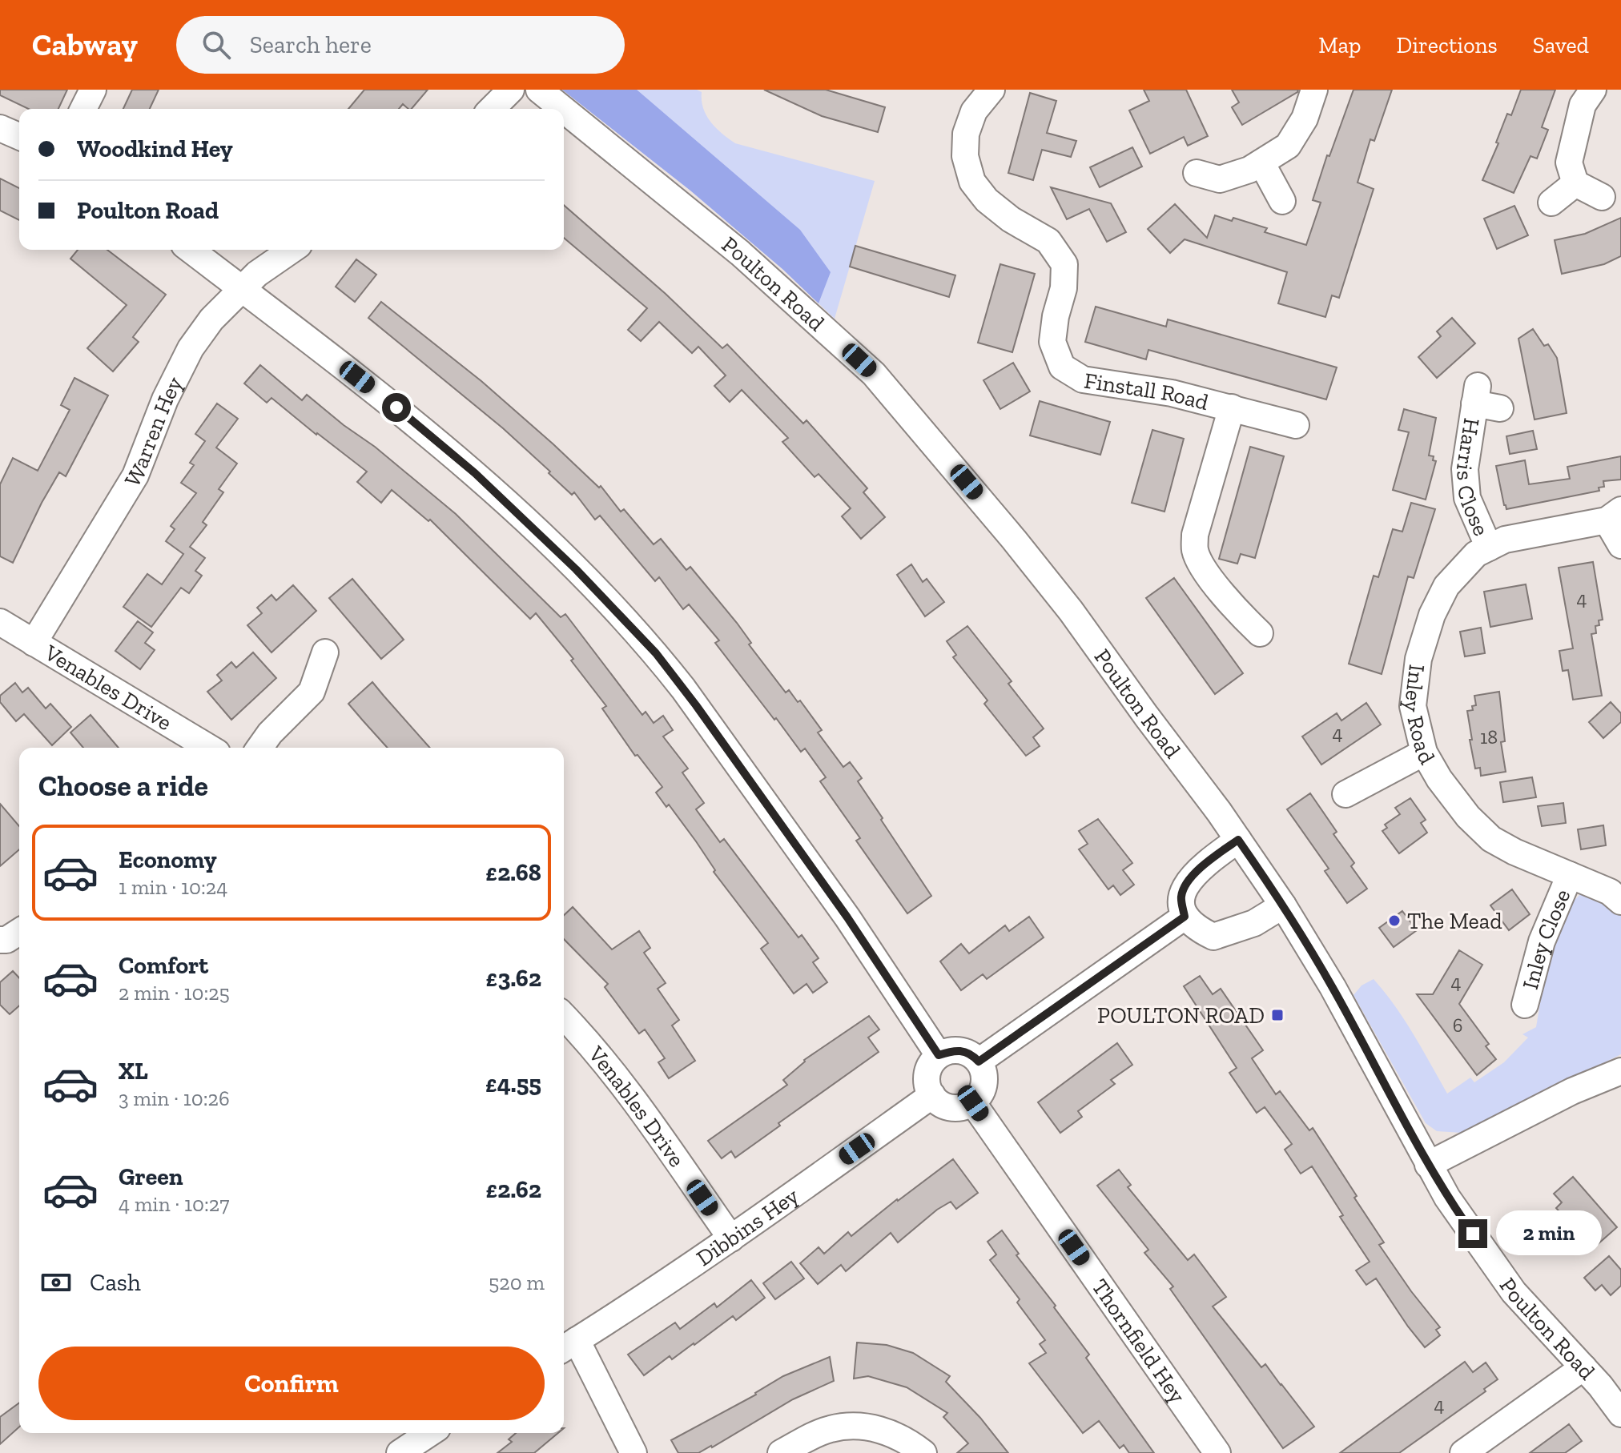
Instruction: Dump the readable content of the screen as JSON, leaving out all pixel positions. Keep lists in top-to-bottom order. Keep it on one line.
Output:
{"streets":{"street":["Poulton Road","Finstall Road","Warren Hey","Harris Close","Venables Drive","Inley Road","Inley Close","Dibbins Hey","Thornfield Hey"]},"crossings":[["Warren Hey","Venables Drive"],["Harris Close","Inley Road"],["Venables Drive","Dibbins Hey"],["Inley Road","Inley Close"],["Dibbins Hey","Thornfield Hey"]],"places":{"other":["The Mead"],"transit":["POULTON ROAD"]},"house_numbers":["4","4","18","4","6","4"],"page":{"header":"Cabway","search":"Search here","nav":["Map","Directions","Saved"],"banner":["Woodkind Hey","Poulton Road"],"heading":"Choose a ride","list":[{"name":"Economy","note":"1 min · 10:24","value":"£2.68"},{"name":"Comfort","note":"2 min · 10:25","value":"£3.62"},{"name":"XL","note":"3 min · 10:26","value":"£4.55"},{"name":"Green","note":"4 min · 10:27","value":"£2.62"}],"bubble":"2 min","pay":["Cash","520 m"],"buttons":"Confirm"}}
